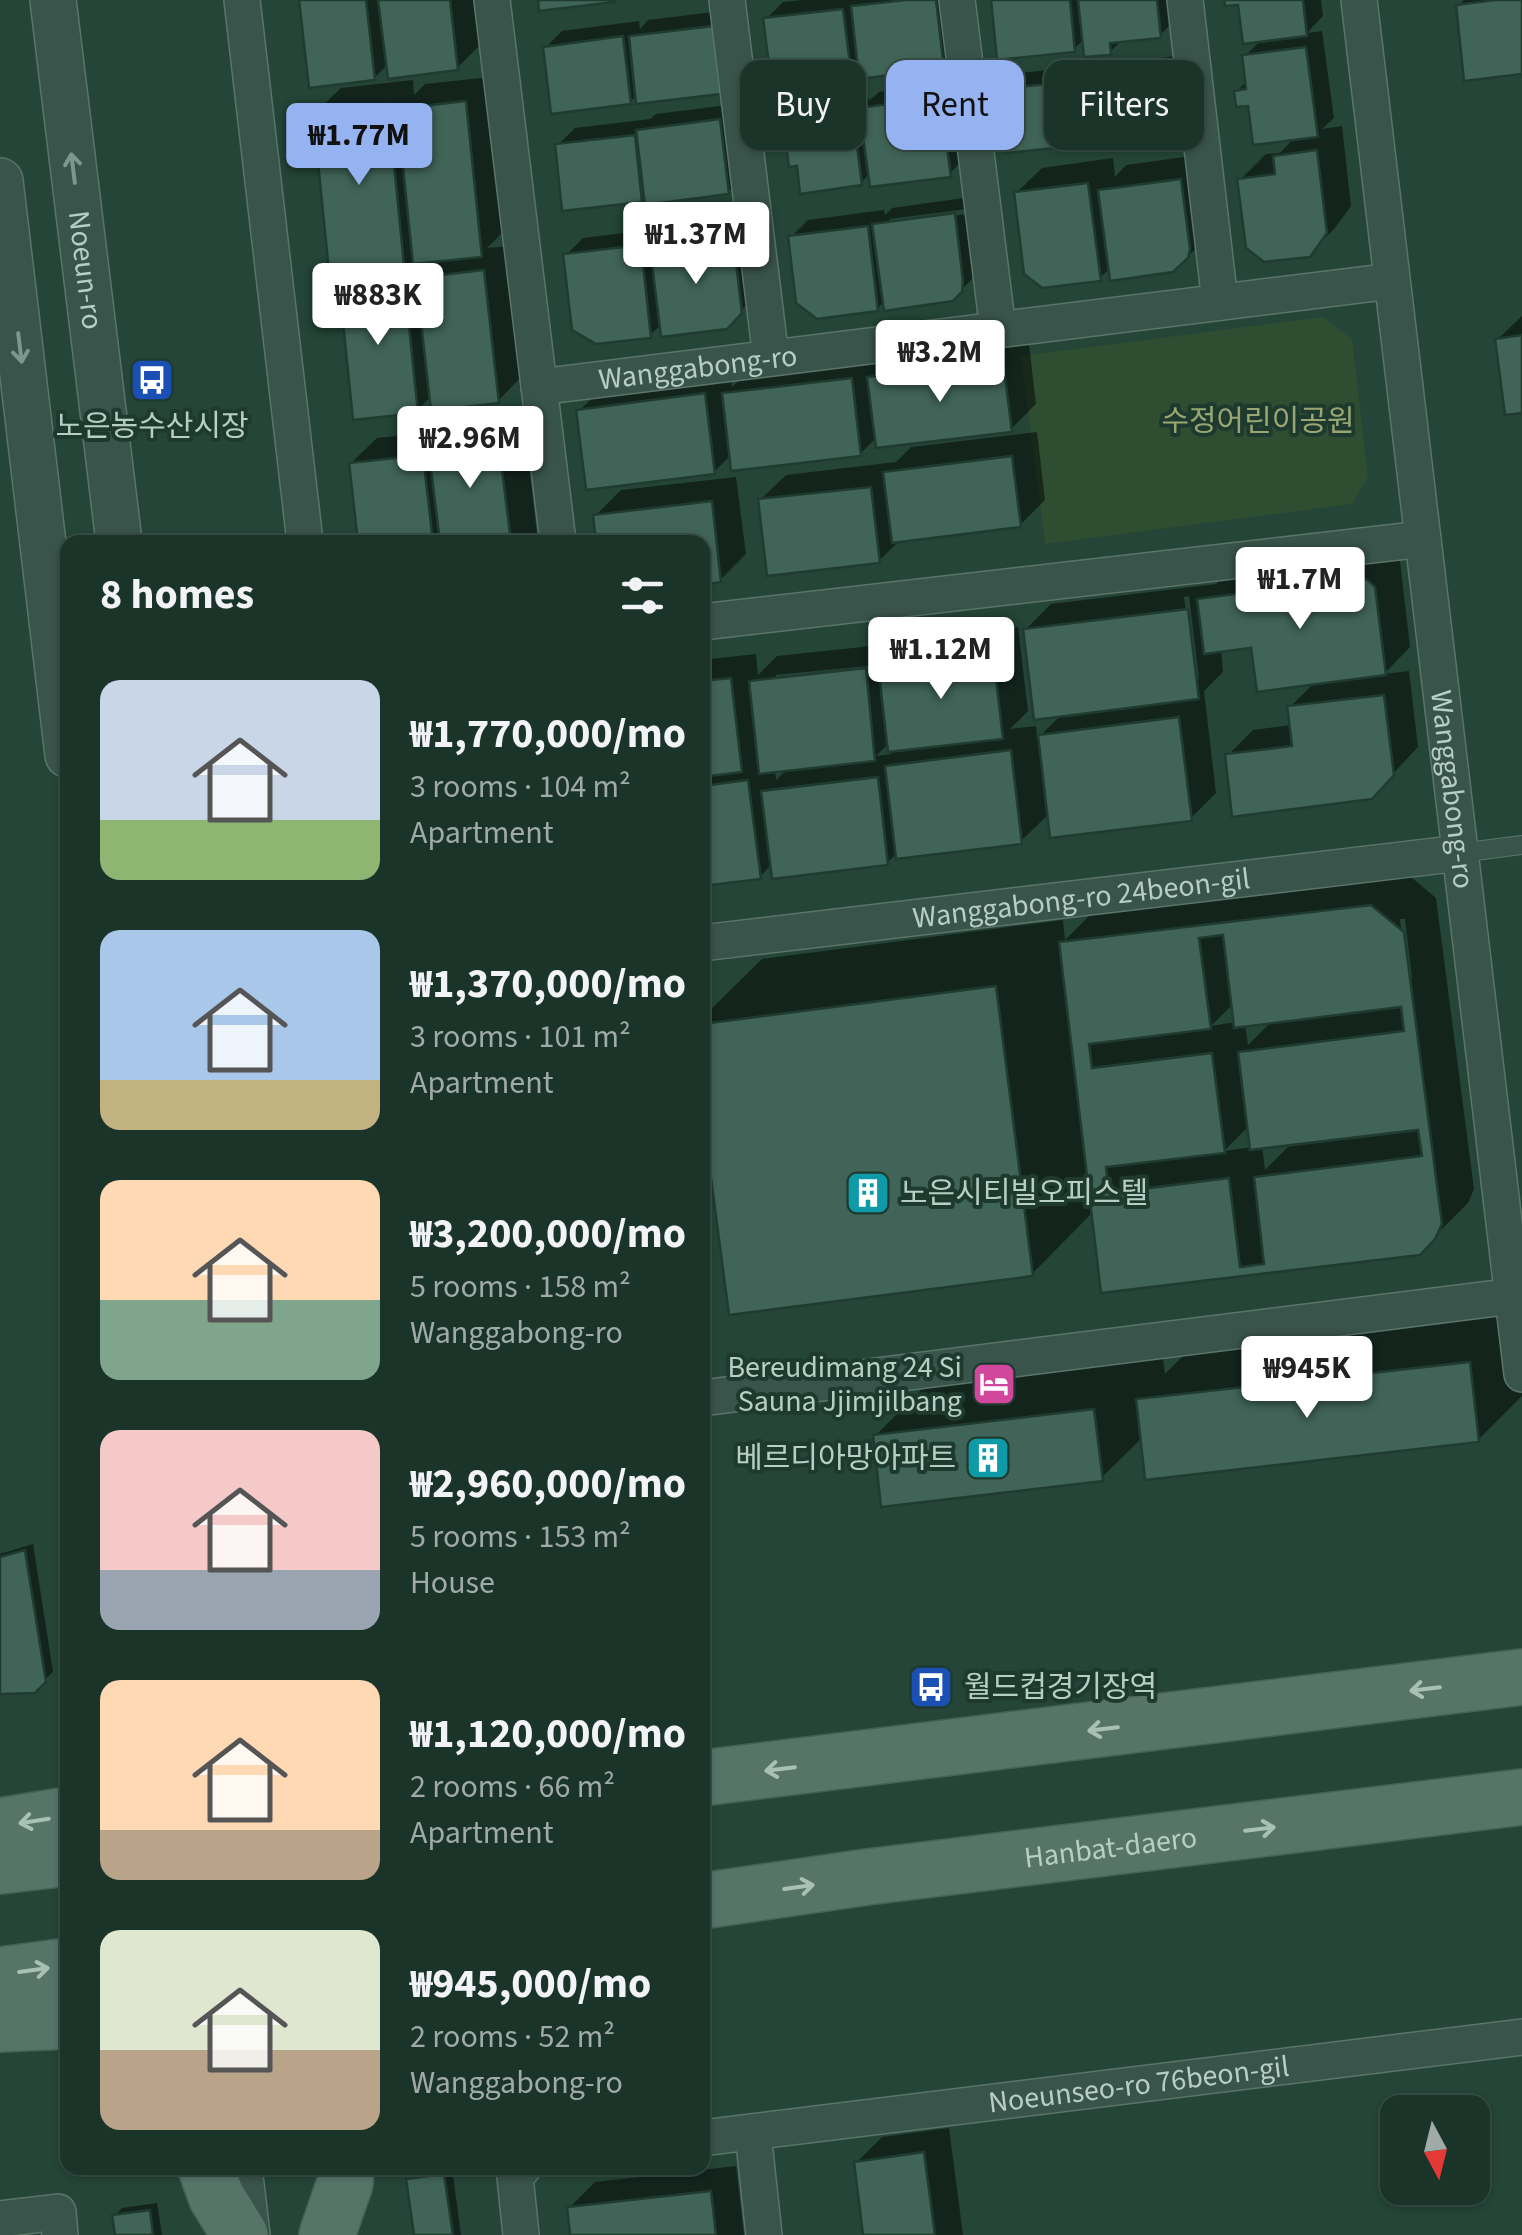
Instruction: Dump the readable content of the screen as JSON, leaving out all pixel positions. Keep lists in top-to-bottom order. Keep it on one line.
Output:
{"streets":{"main road":["Hanbat-daero"],"street":["Noeun-ro","Wanggabong-ro","Wanggabong-ro 24beon-gil","Noeunseo-ro 76beon-gil"]},"crossings":[["Wanggabong-ro","Wanggabong-ro 24beon-gil"]],"parks":["수정어린이공원"],"places":{"bus stop":["노은농수산시장","월드컵경기장역"],"building":["노은시티빌오피스텔","베르디아망아파트"],"hotel":["Bereudimang 24 Si Sauna Jjimjilbang"]},"north":"bottom","page":{"chip":["Buy","Rent","Filters"],"price":["₩1.77M","₩1.37M","₩883K","₩3.2M","₩2.96M","₩1.7M","₩1.12M","₩945K"],"heading":"8 homes","list":[{"name":"₩1,770,000/mo","note":"3 rooms · 104 m² · Apartment"},{"name":"₩1,370,000/mo","note":"3 rooms · 101 m² · Apartment"},{"name":"₩3,200,000/mo","note":"5 rooms · 158 m² · Wanggabong-ro"},{"name":"₩2,960,000/mo","note":"5 rooms · 153 m² · House"},{"name":"₩1,120,000/mo","note":"2 rooms · 66 m² · Apartment"},{"name":"₩945,000/mo","note":"2 rooms · 52 m² · Wanggabong-ro"}]}}
